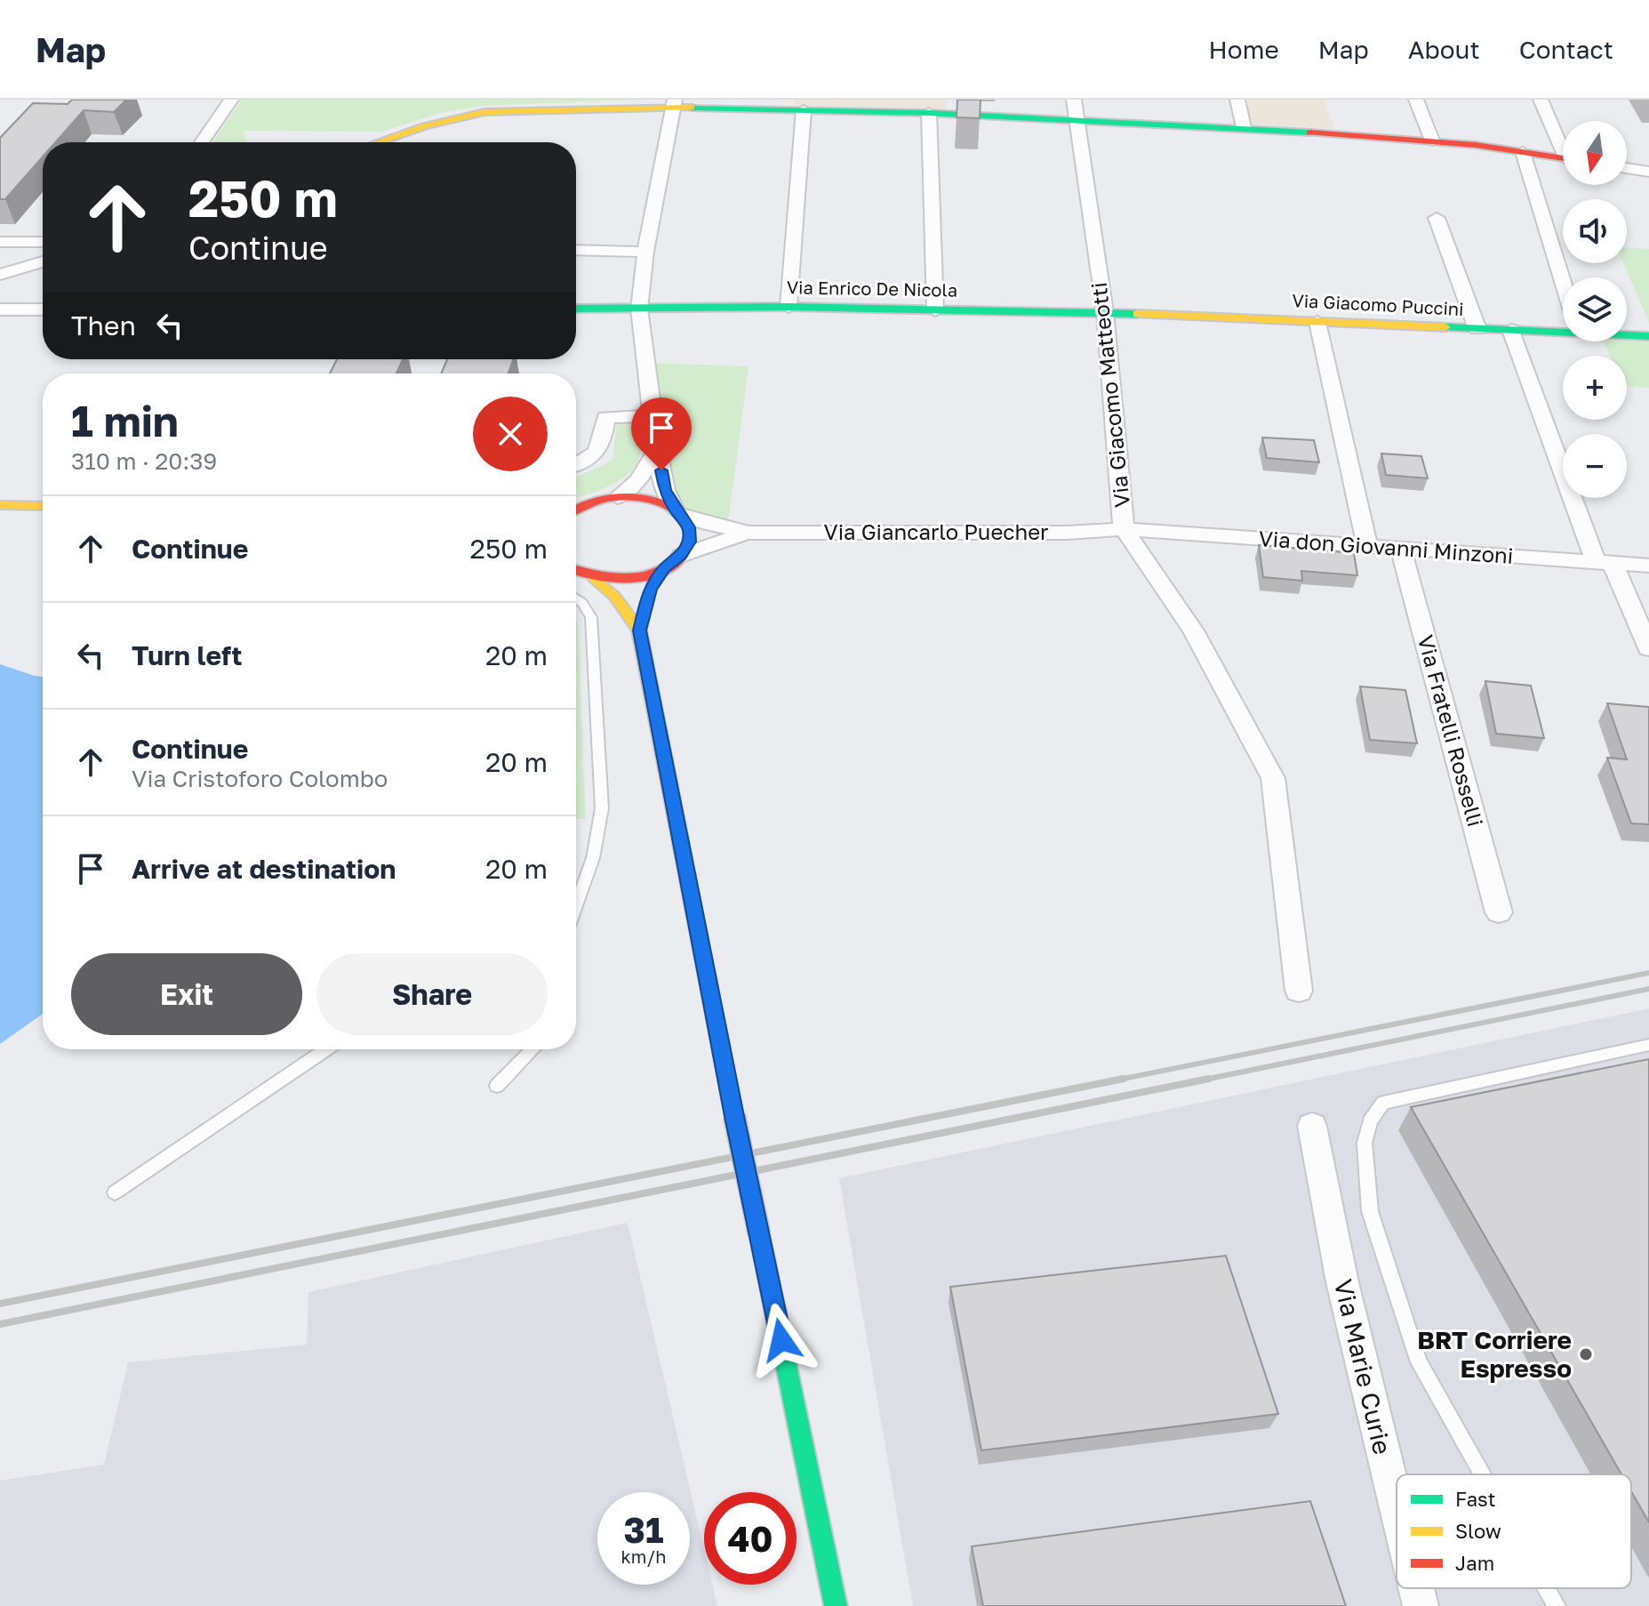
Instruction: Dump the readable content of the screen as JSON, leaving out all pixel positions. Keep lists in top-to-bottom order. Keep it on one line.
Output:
{"streets":{"street":["Via Enrico De Nicola","Via Giacomo Puccini","Via Giacomo Matteotti","Via Giancarlo Puecher","Via don Giovanni Minzoni","Via Fratelli Rosselli","Via Marie Curie"]},"crossings":[["Via Enrico De Nicola","Via Giacomo Puccini"],["Via Enrico De Nicola","Via Giacomo Matteotti"],["Via Giacomo Puccini","Via Giacomo Matteotti"],["Via Giacomo Matteotti","Via Giancarlo Puecher"],["Via Giacomo Matteotti","Via don Giovanni Minzoni"],["Via Giancarlo Puecher","Via don Giovanni Minzoni"],["Via don Giovanni Minzoni","Via Fratelli Rosselli"]],"places":["BRT Corriere Espresso"],"legend":["Fast","Slow","Jam"],"north":"bottom","page":{"header":"Map","nav":["Home","Map","About","Contact"],"map_buttons":["+","−"],"turn":["250 m","Continue"],"then":"Then","heading":["1 min","310 m · 20:39"],"list":[{"name":"Continue","value":"250 m"},{"name":"Turn left","value":"20 m"},{"name":"Continue","note":"Via Cristoforo Colombo","value":"20 m"},{"name":"Arrive at destination","value":"20 m"}],"buttons":["Exit","Share"],"speed":"31 km/h","limit":"40"}}
